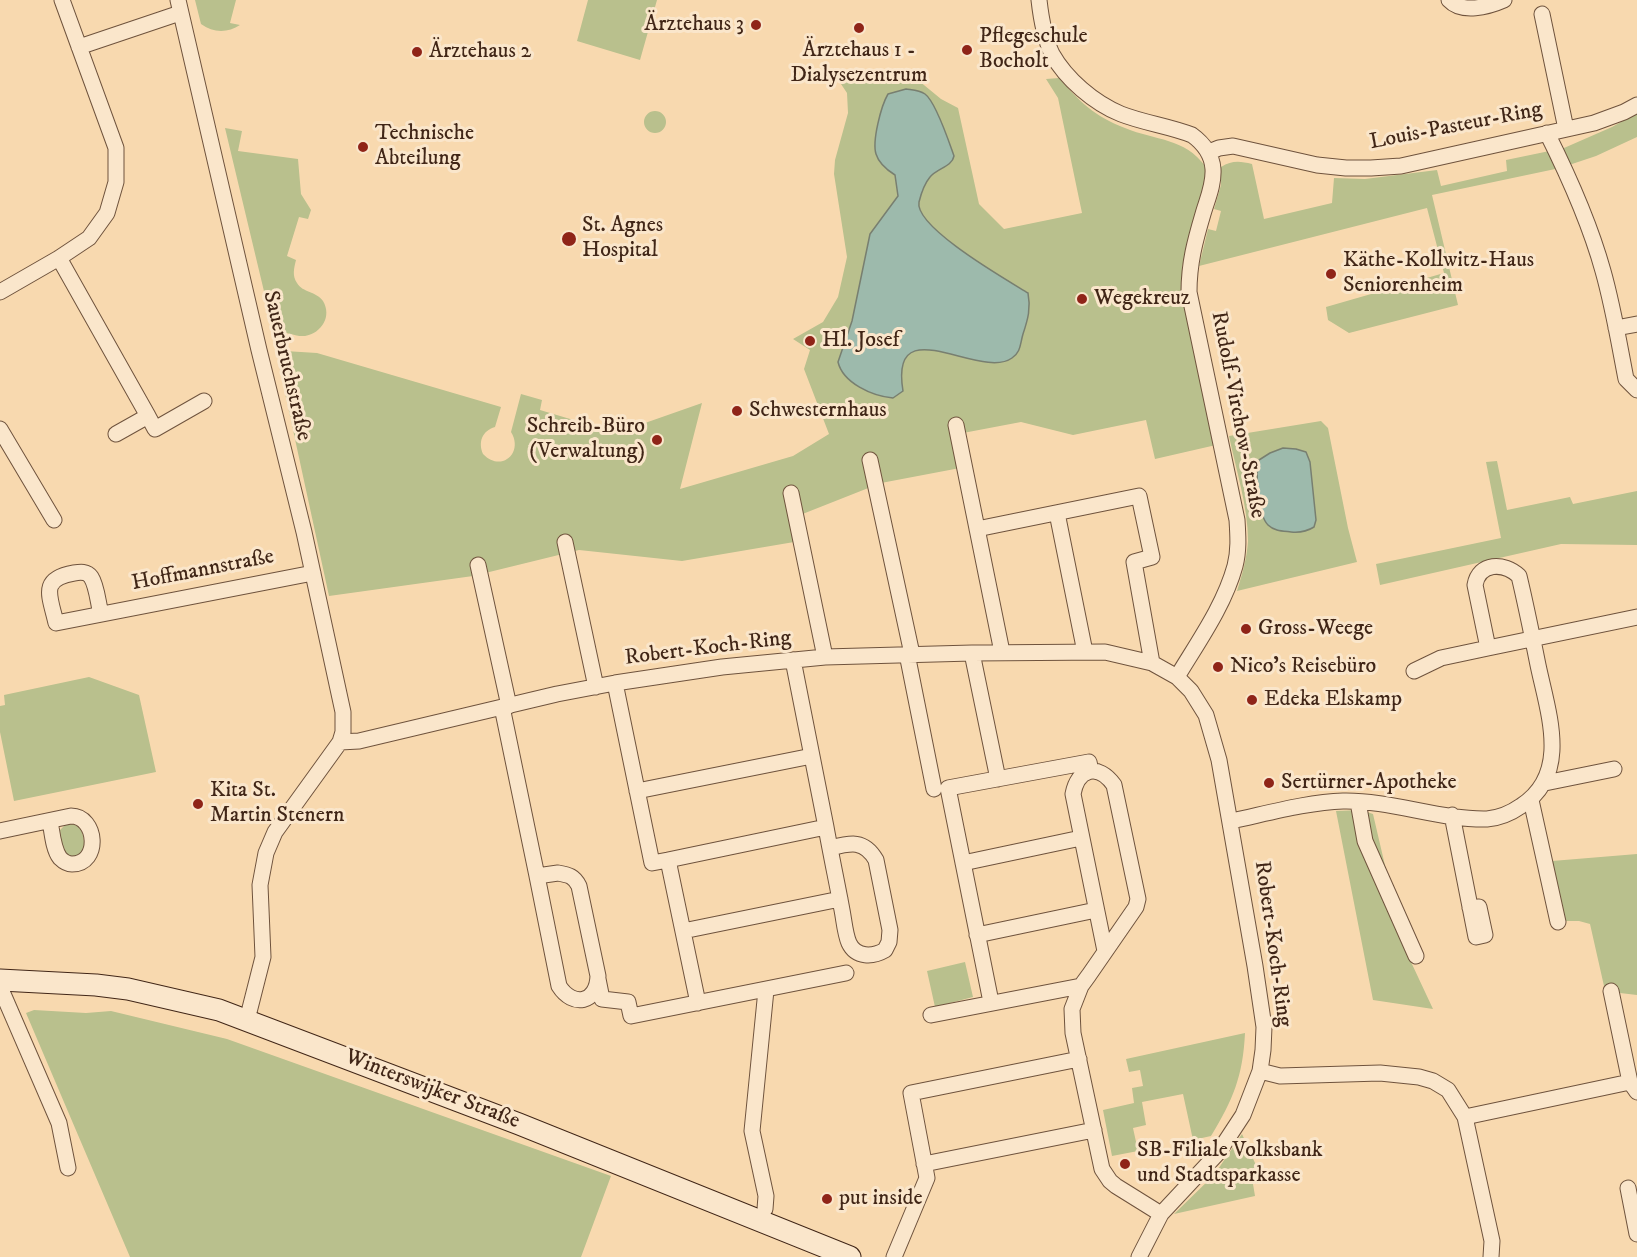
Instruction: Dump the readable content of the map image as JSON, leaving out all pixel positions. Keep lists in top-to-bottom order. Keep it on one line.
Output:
{"streets":{"main road":["Winterswijker Straße"],"street":["Louis-Pasteur-Ring","Sauerbruchstraße","Rudolf-Virchow-Straße","Hoffmannstraße","Robert-Koch-Ring"]},"crossings":[["Louis-Pasteur-Ring","Rudolf-Virchow-Straße"],["Sauerbruchstraße","Hoffmannstraße"],["Sauerbruchstraße","Robert-Koch-Ring"],["Rudolf-Virchow-Straße","Robert-Koch-Ring"]],"places":["Ärztehaus 3","Ärztehaus 1 - Dialysezentrum","Pflegeschule Bocholt","Ärztehaus 2","Technische Abteilung","St. Agnes Hospital","Käthe-Kollwitz-Haus Seniorenheim","Wegekreuz","Hl. Josef","Schwesternhaus","Schreib-Büro (Verwaltung)","Gross-Weege","Nico's Reisebüro","Edeka Elskamp","Sertürner-Apotheke","Kita St. Martin Stenern","SB-Filiale Volksbank und Stadtsparkasse","put inside"]}
